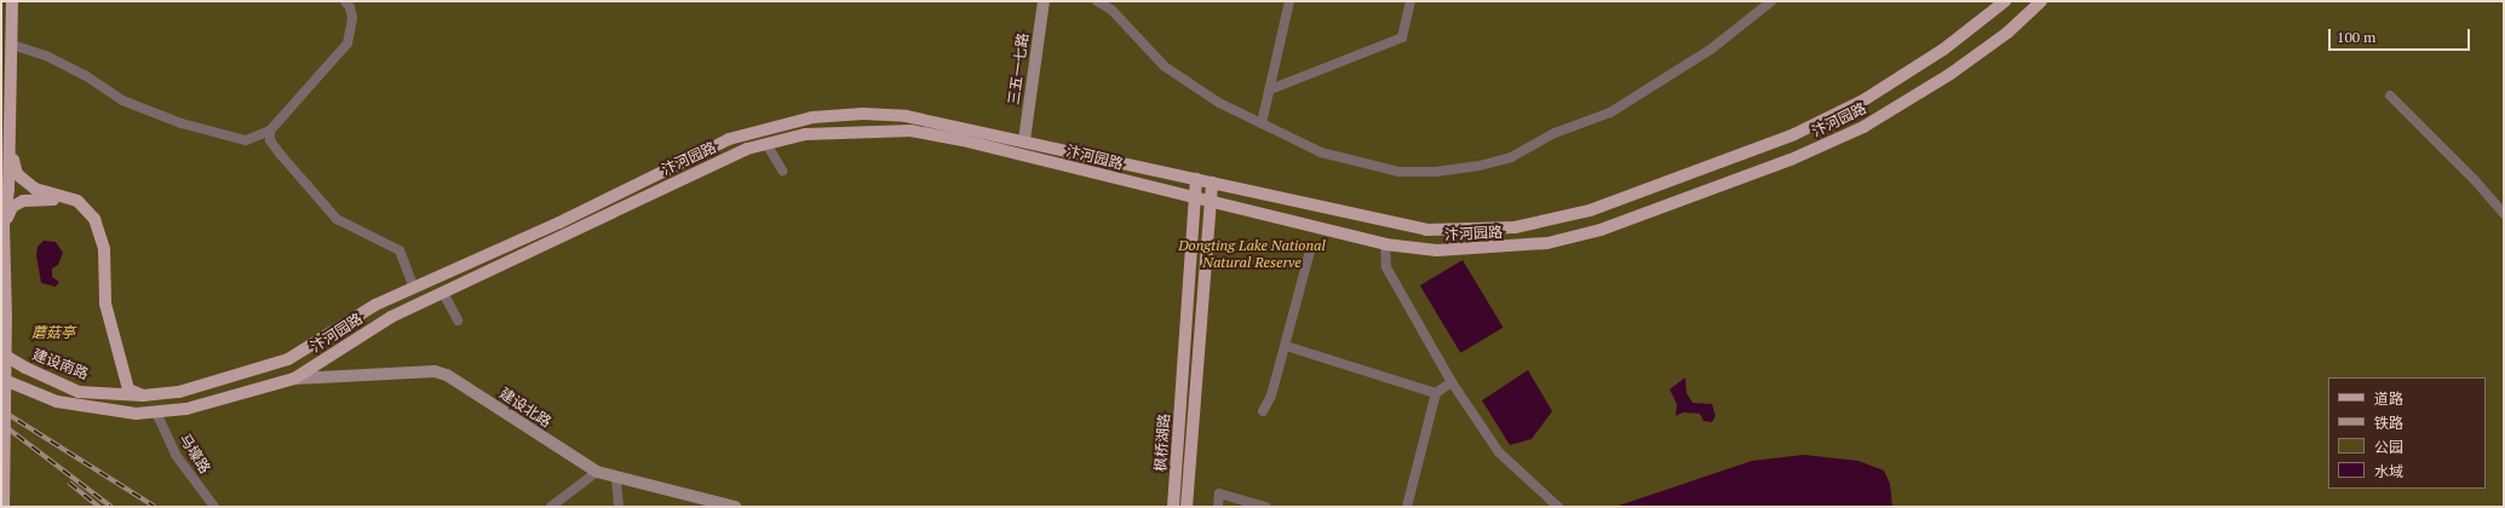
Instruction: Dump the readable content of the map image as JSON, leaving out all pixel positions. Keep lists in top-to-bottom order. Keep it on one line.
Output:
{"streets":{"main road":["三五一七路","汴河园路","建设南路","建设北路","枫桥湖路"],"street":["马壕路"]},"crossings":[["三五一七路","汴河园路"],["汴河园路","建设南路"],["汴河园路","建设北路"],["汴河园路","马壕路"]],"parks":["Dongting Lake National Natural Reserve","蘑菇亭"],"legend":["道路","铁路","公园","水域"],"scale_bar":"100 m"}
